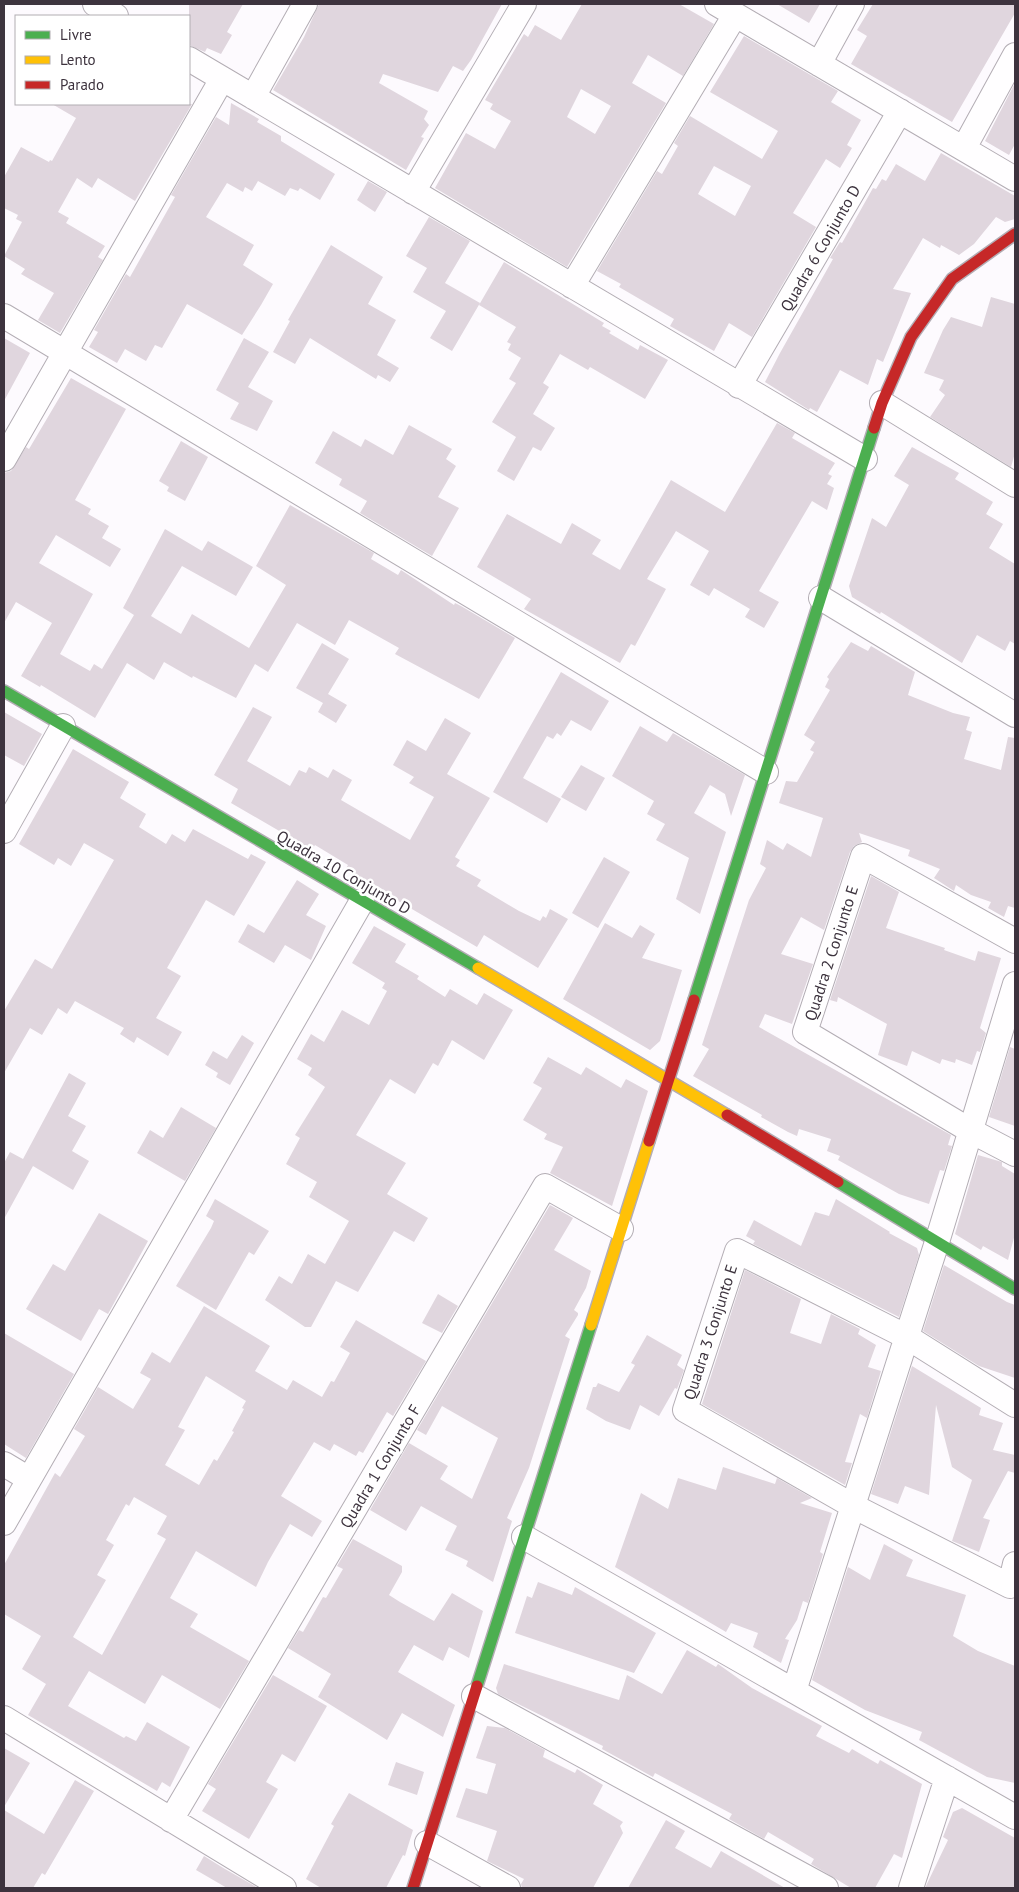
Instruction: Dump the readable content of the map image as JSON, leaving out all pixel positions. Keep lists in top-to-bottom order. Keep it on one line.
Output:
{"streets":{"street":["Quadra 6 Conjunto D","Quadra 10 Conjunto D","Quadra 2 Conjunto E","Quadra 3 Conjunto E","Quadra 1 Conjunto F"]},"legend":["Livre","Lento","Parado"]}
